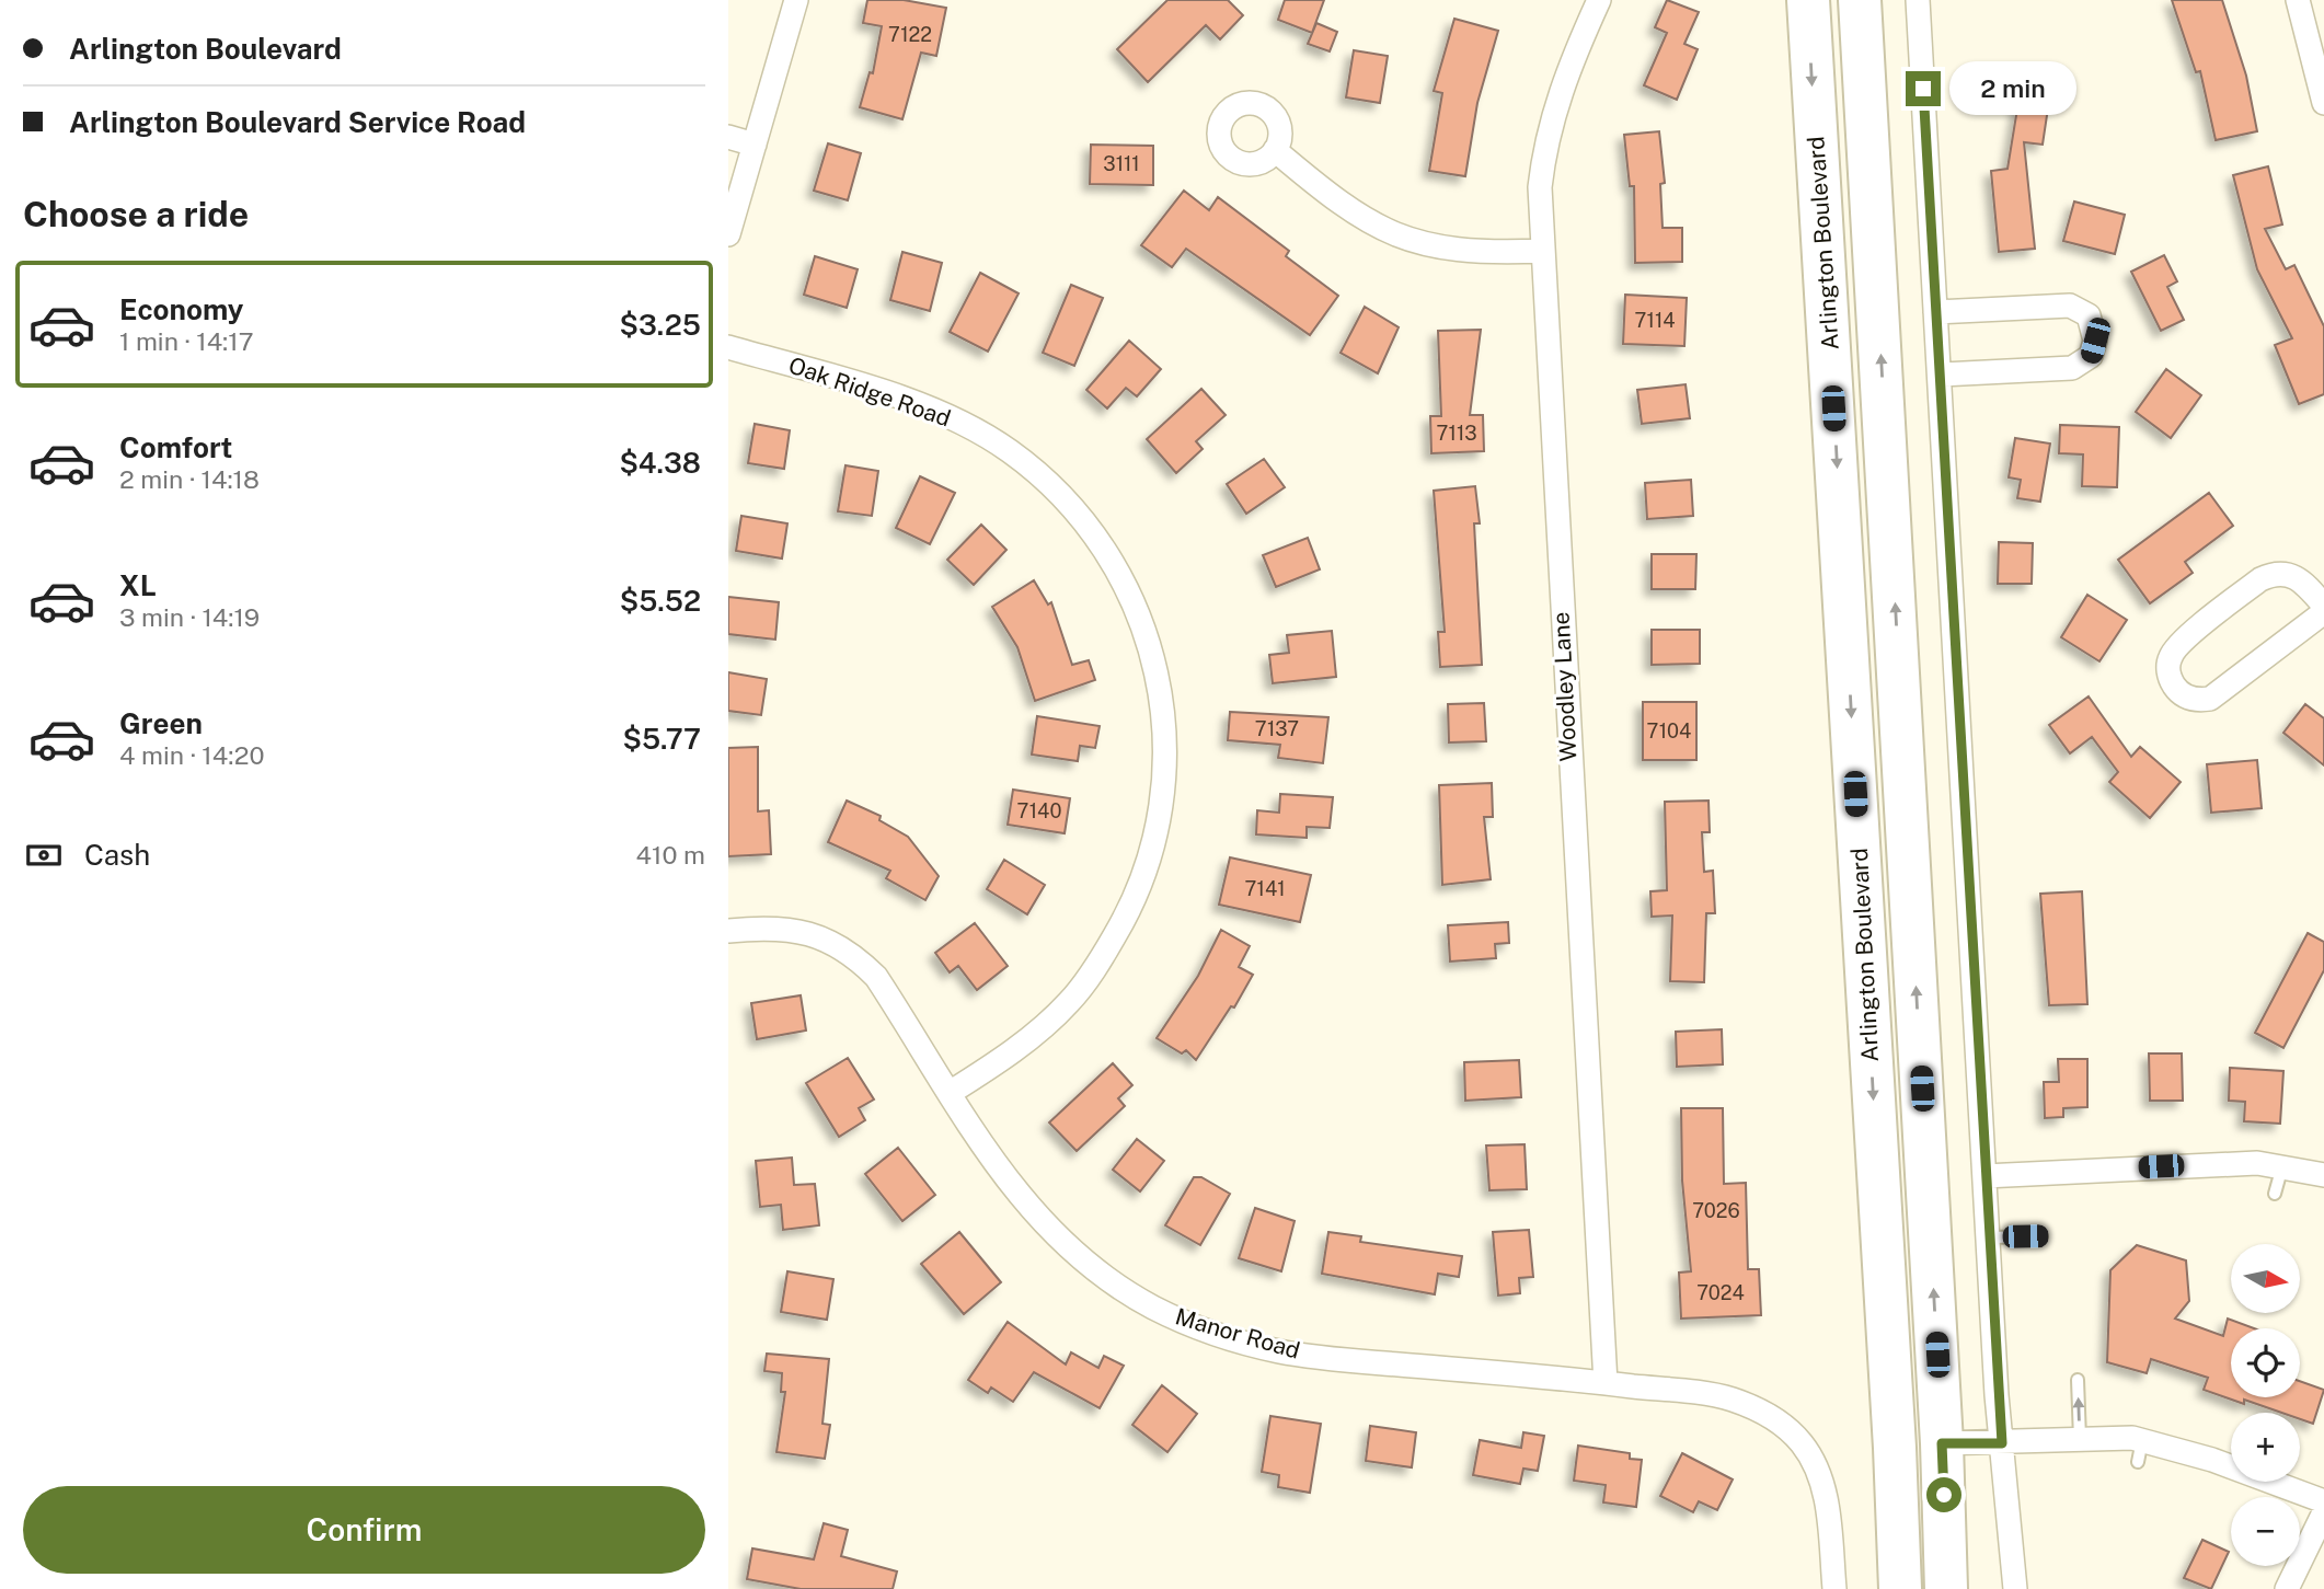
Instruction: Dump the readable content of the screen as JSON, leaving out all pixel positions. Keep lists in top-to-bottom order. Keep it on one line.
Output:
{"streets":{"highway":["Arlington Boulevard"],"street":["Oak Ridge Road","Woodley Lane","Manor Road"]},"crossings":[["Oak Ridge Road","Manor Road"],["Woodley Lane","Manor Road"]],"house_numbers":["7122","3111","7114","7113","7137","7104","7140","7141","7026","7024"],"north":"right","page":{"banner":["Arlington Boulevard","Arlington Boulevard Service Road"],"bubble":"2 min","heading":"Choose a ride","list":[{"name":"Economy","note":"1 min · 14:17","value":"$3.25"},{"name":"Comfort","note":"2 min · 14:18","value":"$4.38"},{"name":"XL","note":"3 min · 14:19","value":"$5.52"},{"name":"Green","note":"4 min · 14:20","value":"$5.77"}],"pay":["Cash","410 m"],"map_buttons":["+","−"],"buttons":"Confirm"}}
